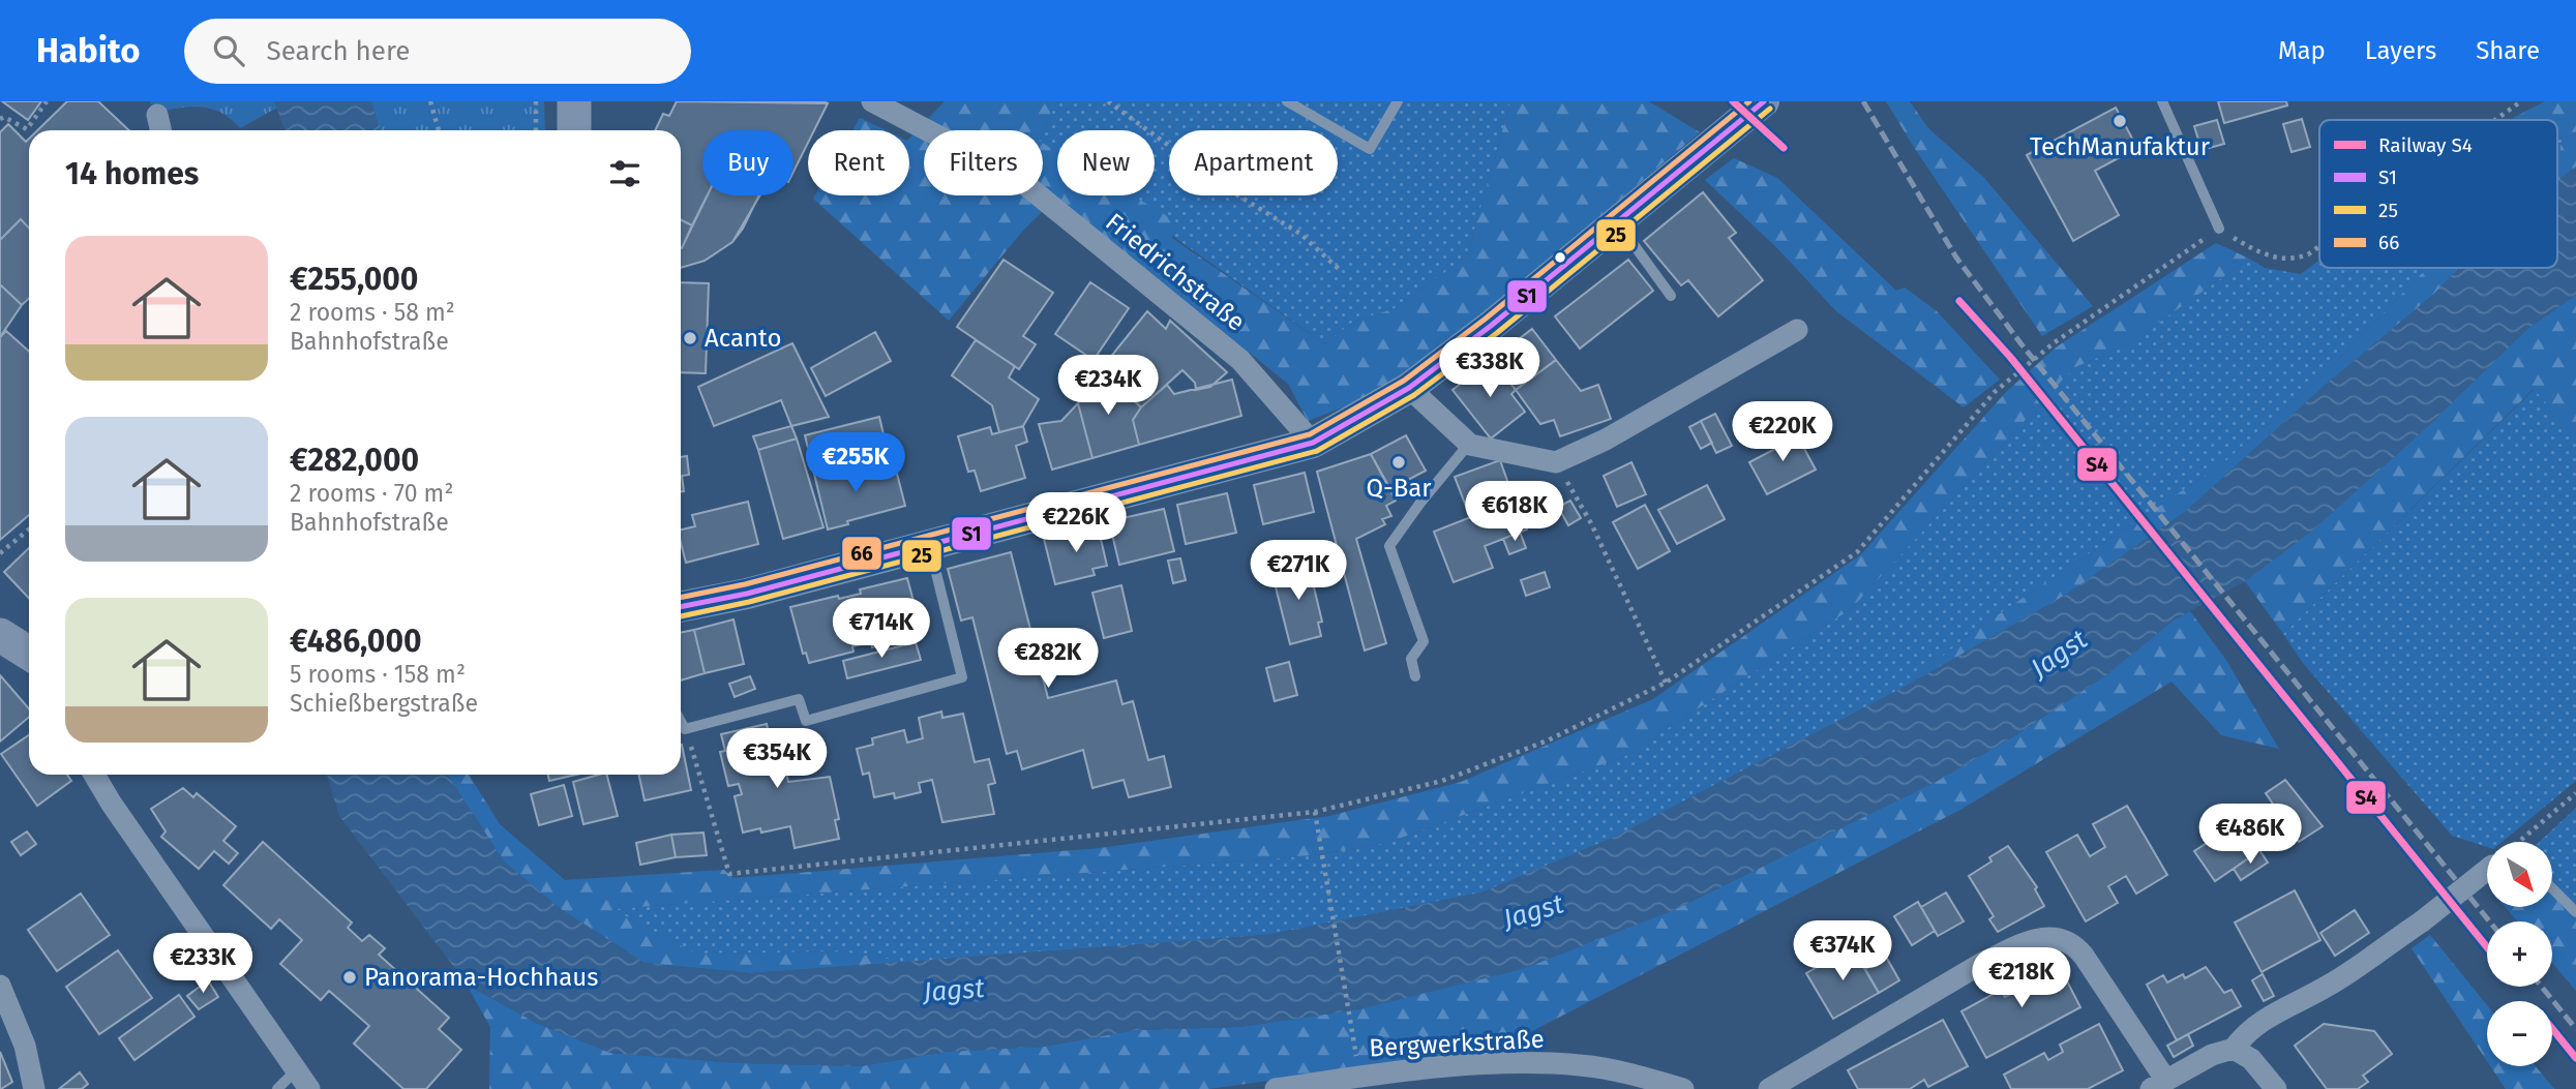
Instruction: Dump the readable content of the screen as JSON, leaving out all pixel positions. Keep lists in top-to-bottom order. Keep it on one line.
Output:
{"streets":{"street":["Friedrichstraße","Bergwerkstraße"]},"water":["Jagst"],"places":["TechManufaktur","Acanto","Q-Bar","Panorama-Hochhaus"],"lines":["rail line S4","transit line S1","transit line 66","transit line 25"],"legend":["Railway S4","S1","25","66"],"north":"bottom right","page":{"header":"Habito","search":"Search here","nav":["Map","Layers","Share"],"chip":["Buy","Rent","Filters","New","Apartment"],"heading":"14 homes","list":[{"name":"€255,000","note":"2 rooms · 58 m² · Bahnhofstraße"},{"name":"€282,000","note":"2 rooms · 70 m² · Bahnhofstraße"},{"name":"€486,000","note":"5 rooms · 158 m² · Schießbergstraße"}],"price":["€338K","€234K","€220K","€255K","€618K","€226K","€271K","€714K","€282K","€354K","€486K","€374K","€233K","€218K"],"map_buttons":["+","−"]}}
